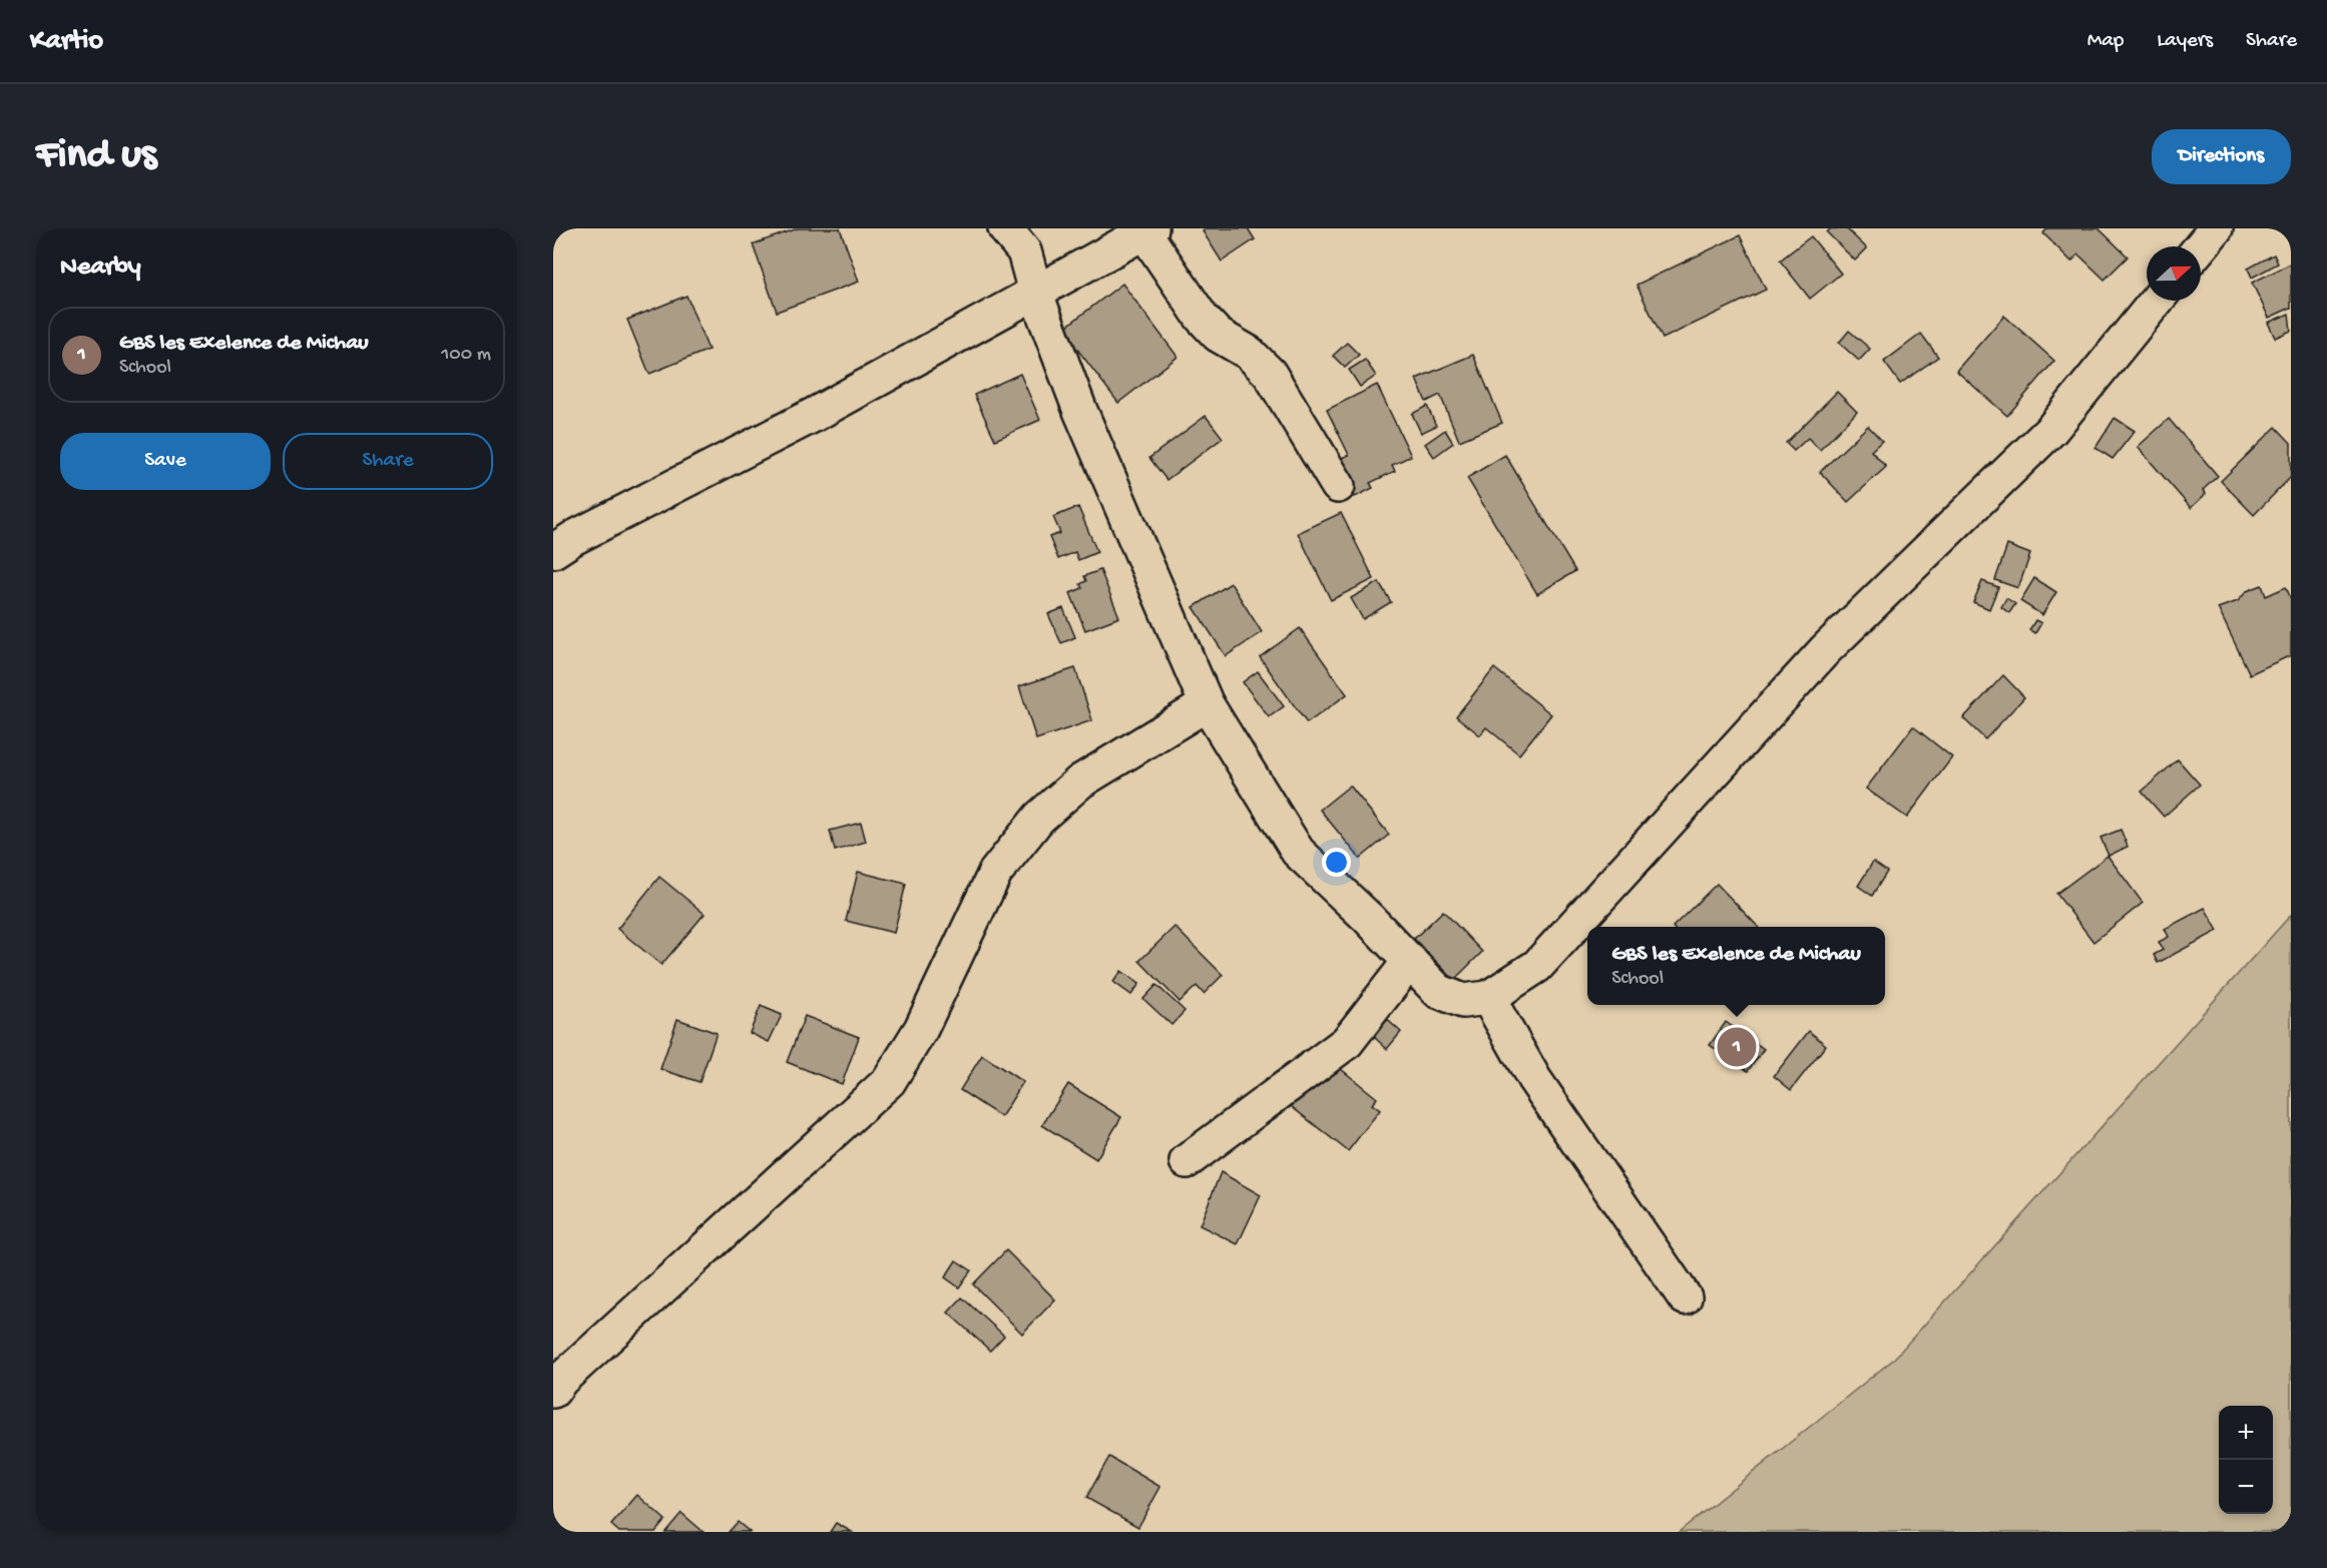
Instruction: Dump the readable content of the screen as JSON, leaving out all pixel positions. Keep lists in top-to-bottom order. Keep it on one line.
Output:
{"north":"right","page":{"header":"Kartio","nav":["Map","Layers","Share"],"buttons":["Directions",["Save","Share"]],"title":"Find us","heading":"Nearby","list":[{"mark":"1","name":"GBS les Exelence de Michau","note":"School","value":"100 m"}],"popup":["GBS les Exelence de Michau","School"],"pins":"1","map_buttons":["+","−"]}}
